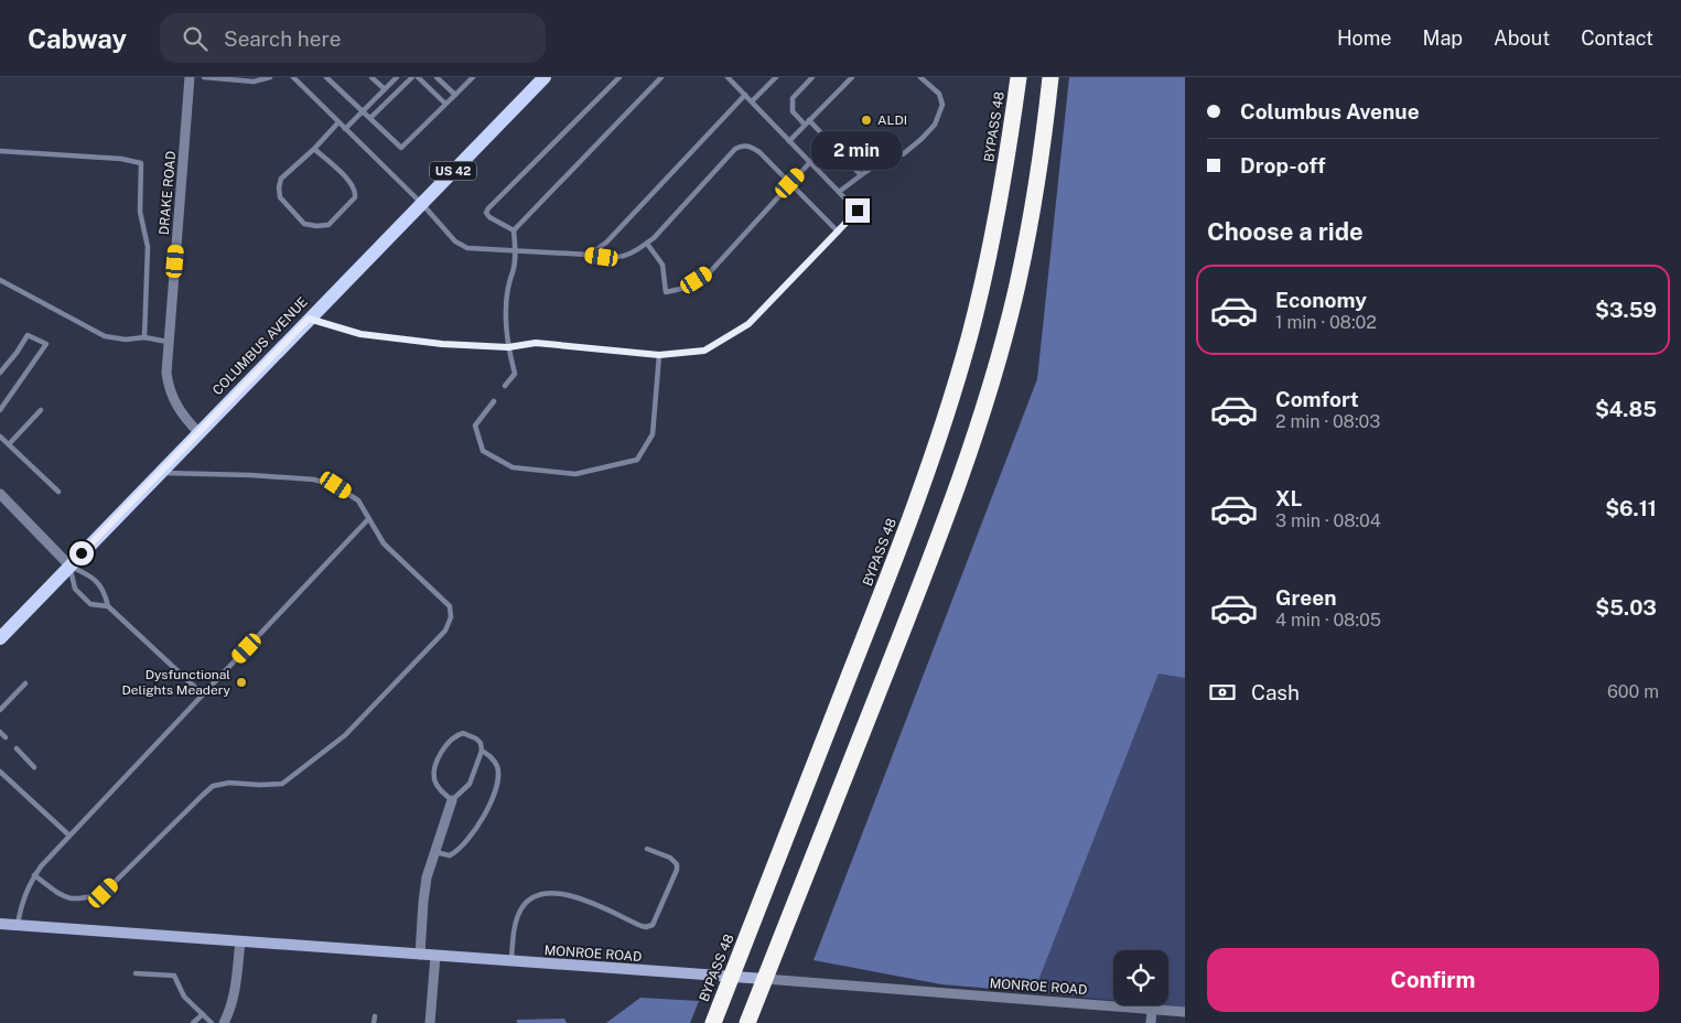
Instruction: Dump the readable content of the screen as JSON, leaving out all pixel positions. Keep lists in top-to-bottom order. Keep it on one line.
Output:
{"streets":{"highway":["BYPASS 48"],"main road":["US 42","COLUMBUS AVENUE"],"street":["DRAKE ROAD","MONROE ROAD"]},"crossings":[["BYPASS 48","MONROE ROAD"],["DRAKE ROAD","COLUMBUS AVENUE"]],"places":["ALDI","Dysfunctional Delights Meadery"],"page":{"header":"Cabway","search":"Search here","nav":["Home","Map","About","Contact"],"banner":["Columbus Avenue","Drop-off"],"bubble":"2 min","heading":"Choose a ride","list":[{"name":"Economy","note":"1 min · 08:02","value":"$3.59"},{"name":"Comfort","note":"2 min · 08:03","value":"$4.85"},{"name":"XL","note":"3 min · 08:04","value":"$6.11"},{"name":"Green","note":"4 min · 08:05","value":"$5.03"}],"pay":["Cash","600 m"],"buttons":"Confirm"}}
